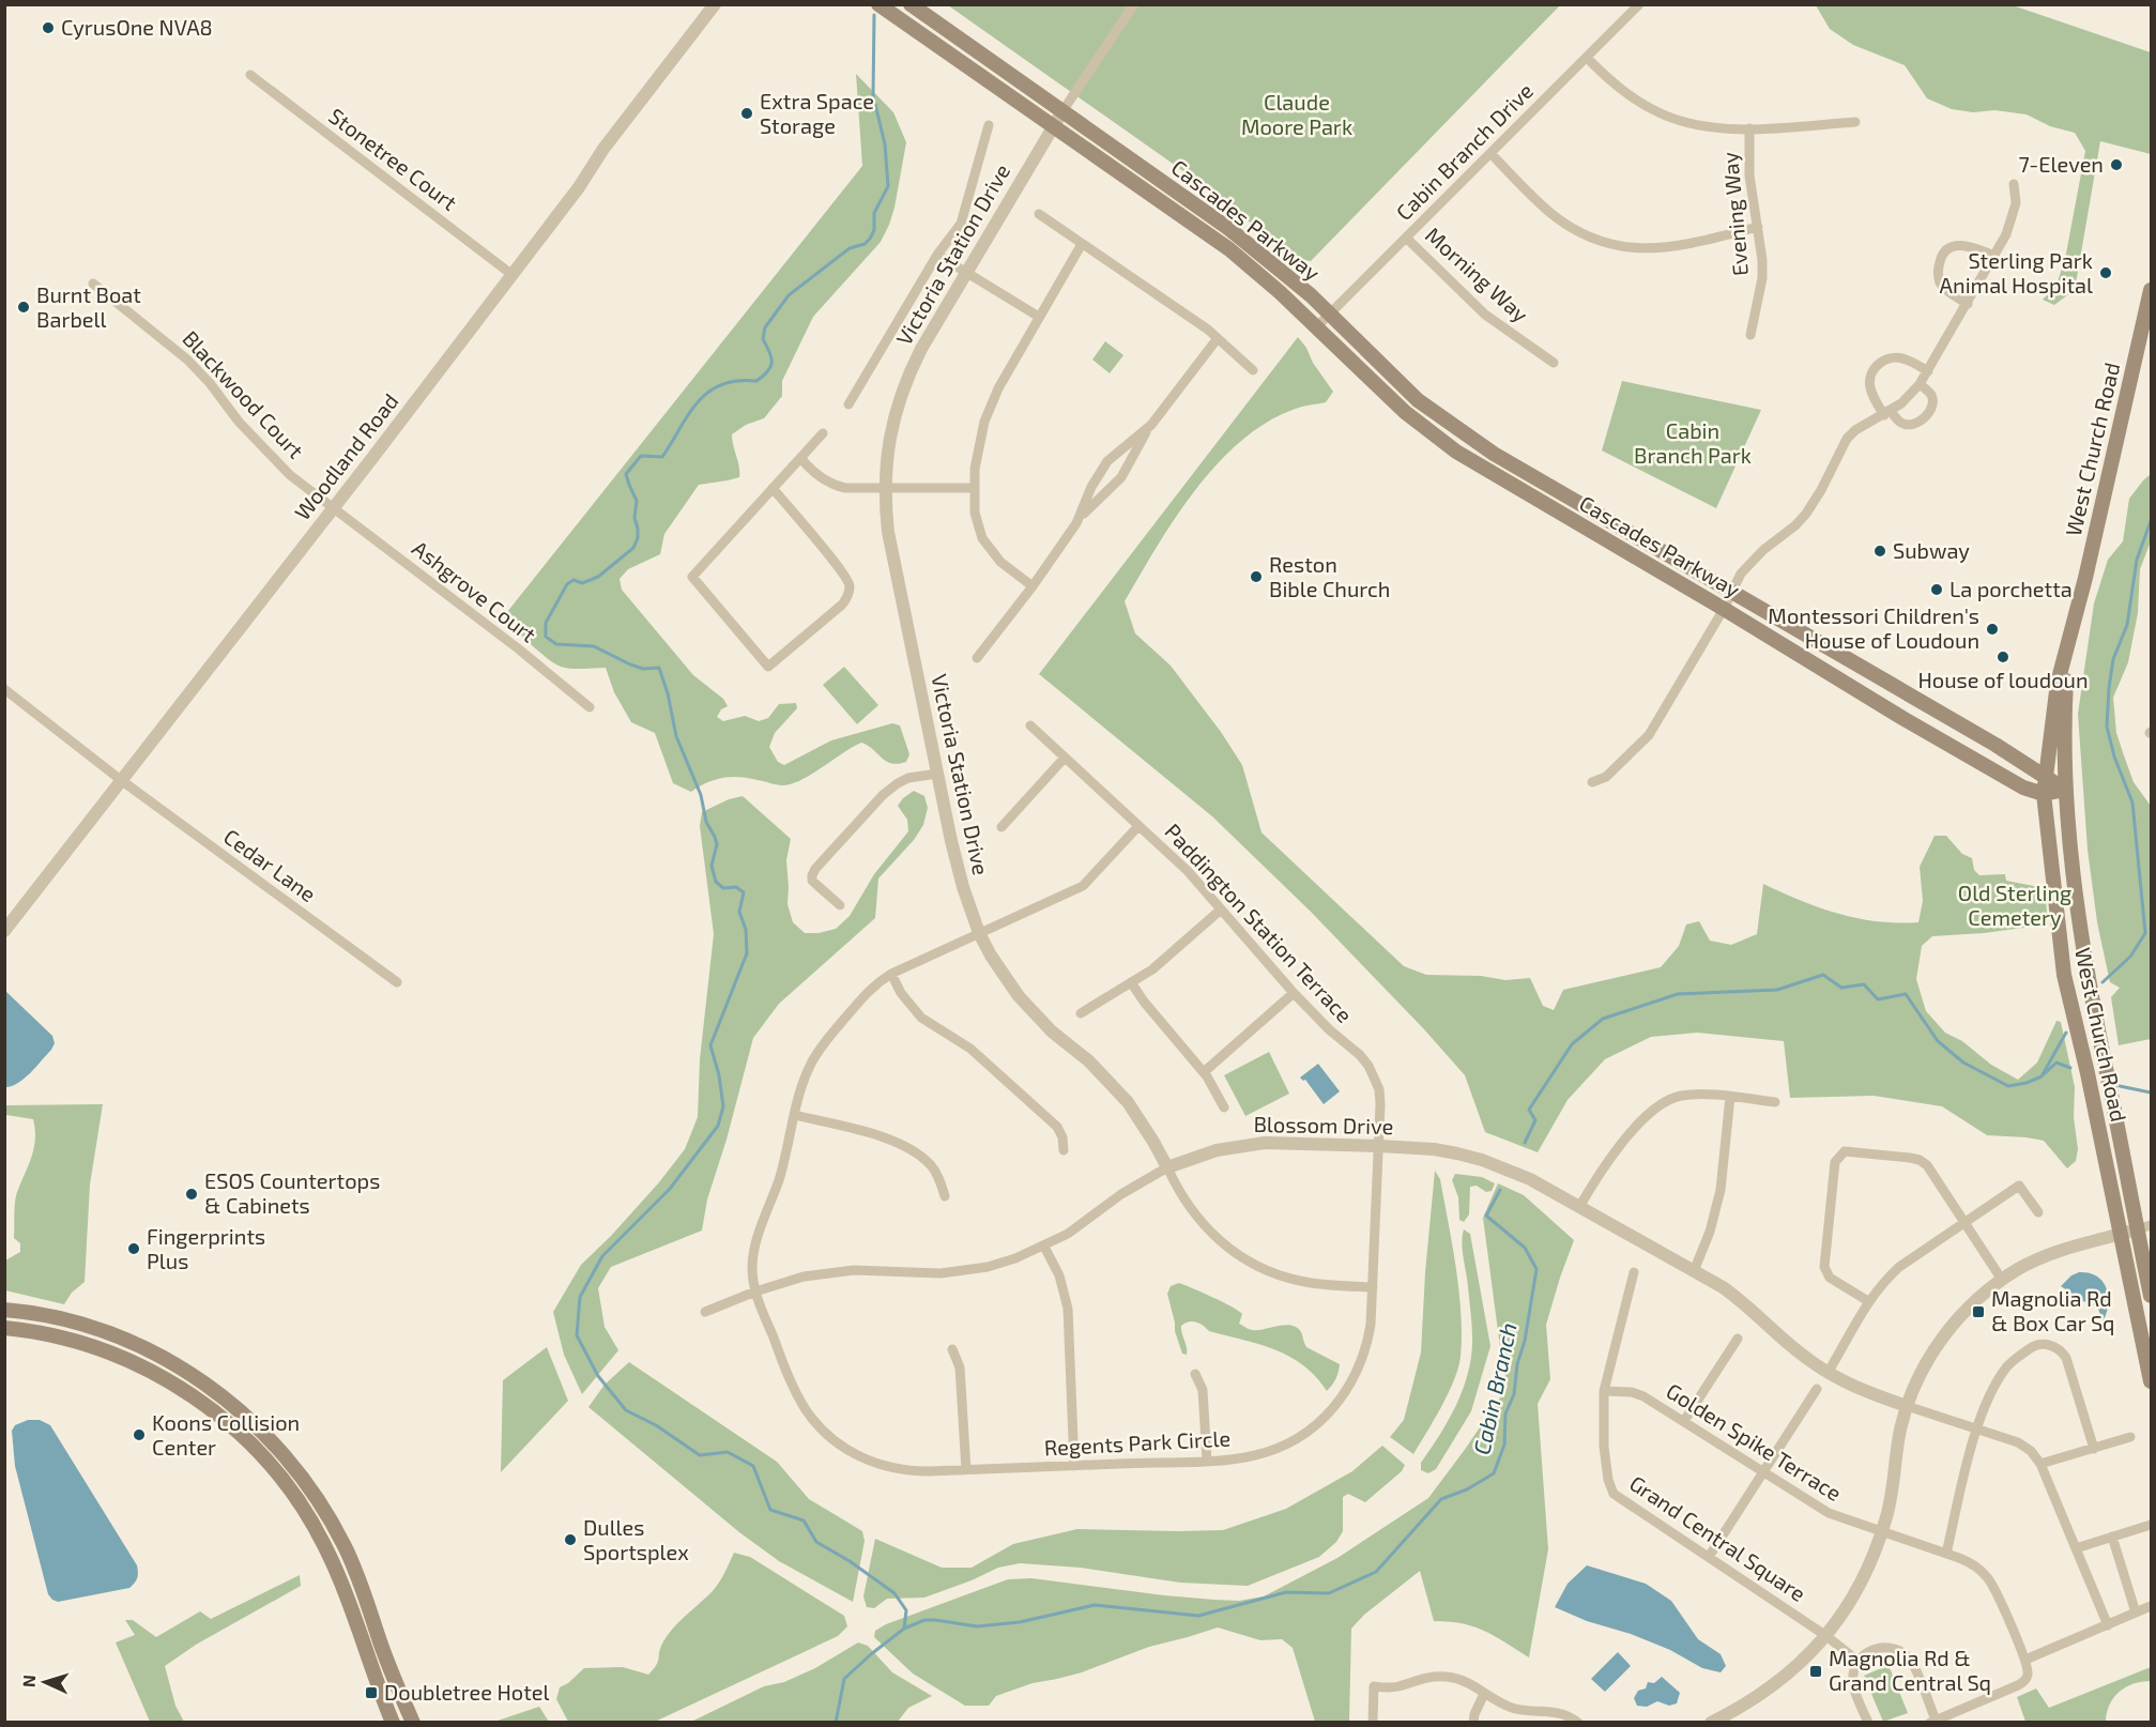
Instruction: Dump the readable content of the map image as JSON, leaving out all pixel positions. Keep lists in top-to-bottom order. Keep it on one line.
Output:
{"streets":{"main road":["Cascades Parkway","West Church Road"],"street":["Cabin Branch Drive","Stonetree Court","Evening Way","Victoria Station Drive","Morning Way","Blackwood Court","Woodland Road","Ashgrove Court","Cedar Lane","Paddington Station Terrace","Blossom Drive","Golden Spike Terrace","Regents Park Circle","Grand Central Square"]},"crossings":[["Cabin Branch Drive","Cascades Parkway"],["Cabin Branch Drive","Morning Way"],["Stonetree Court","Woodland Road"],["Cascades Parkway","Victoria Station Drive"],["Cascades Parkway","West Church Road"],["Victoria Station Drive","Blossom Drive"],["Victoria Station Drive","Regents Park Circle"],["Blackwood Court","Woodland Road"],["Blackwood Court","Ashgrove Court"],["Woodland Road","Ashgrove Court"],["Woodland Road","Cedar Lane"],["Paddington Station Terrace","Blossom Drive"],["Paddington Station Terrace","Regents Park Circle"],["Blossom Drive","Regents Park Circle"],["Golden Spike Terrace","Grand Central Square"]],"water":["Cabin Branch"],"parks":["Claude Moore Park","Cabin Branch Park","Old Sterling Cemetery"],"places":{"other":["CyrusOne NVA8","Extra Space Storage","7-Eleven","Sterling Park Animal Hospital","Burnt Boat Barbell","Subway","Reston Bible Church","La porchetta","Montessori Children's House of Loudoun","House of loudoun","ESOS Countertops & Cabinets","Fingerprints Plus","Koons Collision Center","Dulles Sportsplex"],"transit":["Magnolia Rd & Box Car Sq","Magnolia Rd & Grand Central Sq","Doubletree Hotel"]},"north":"left"}
